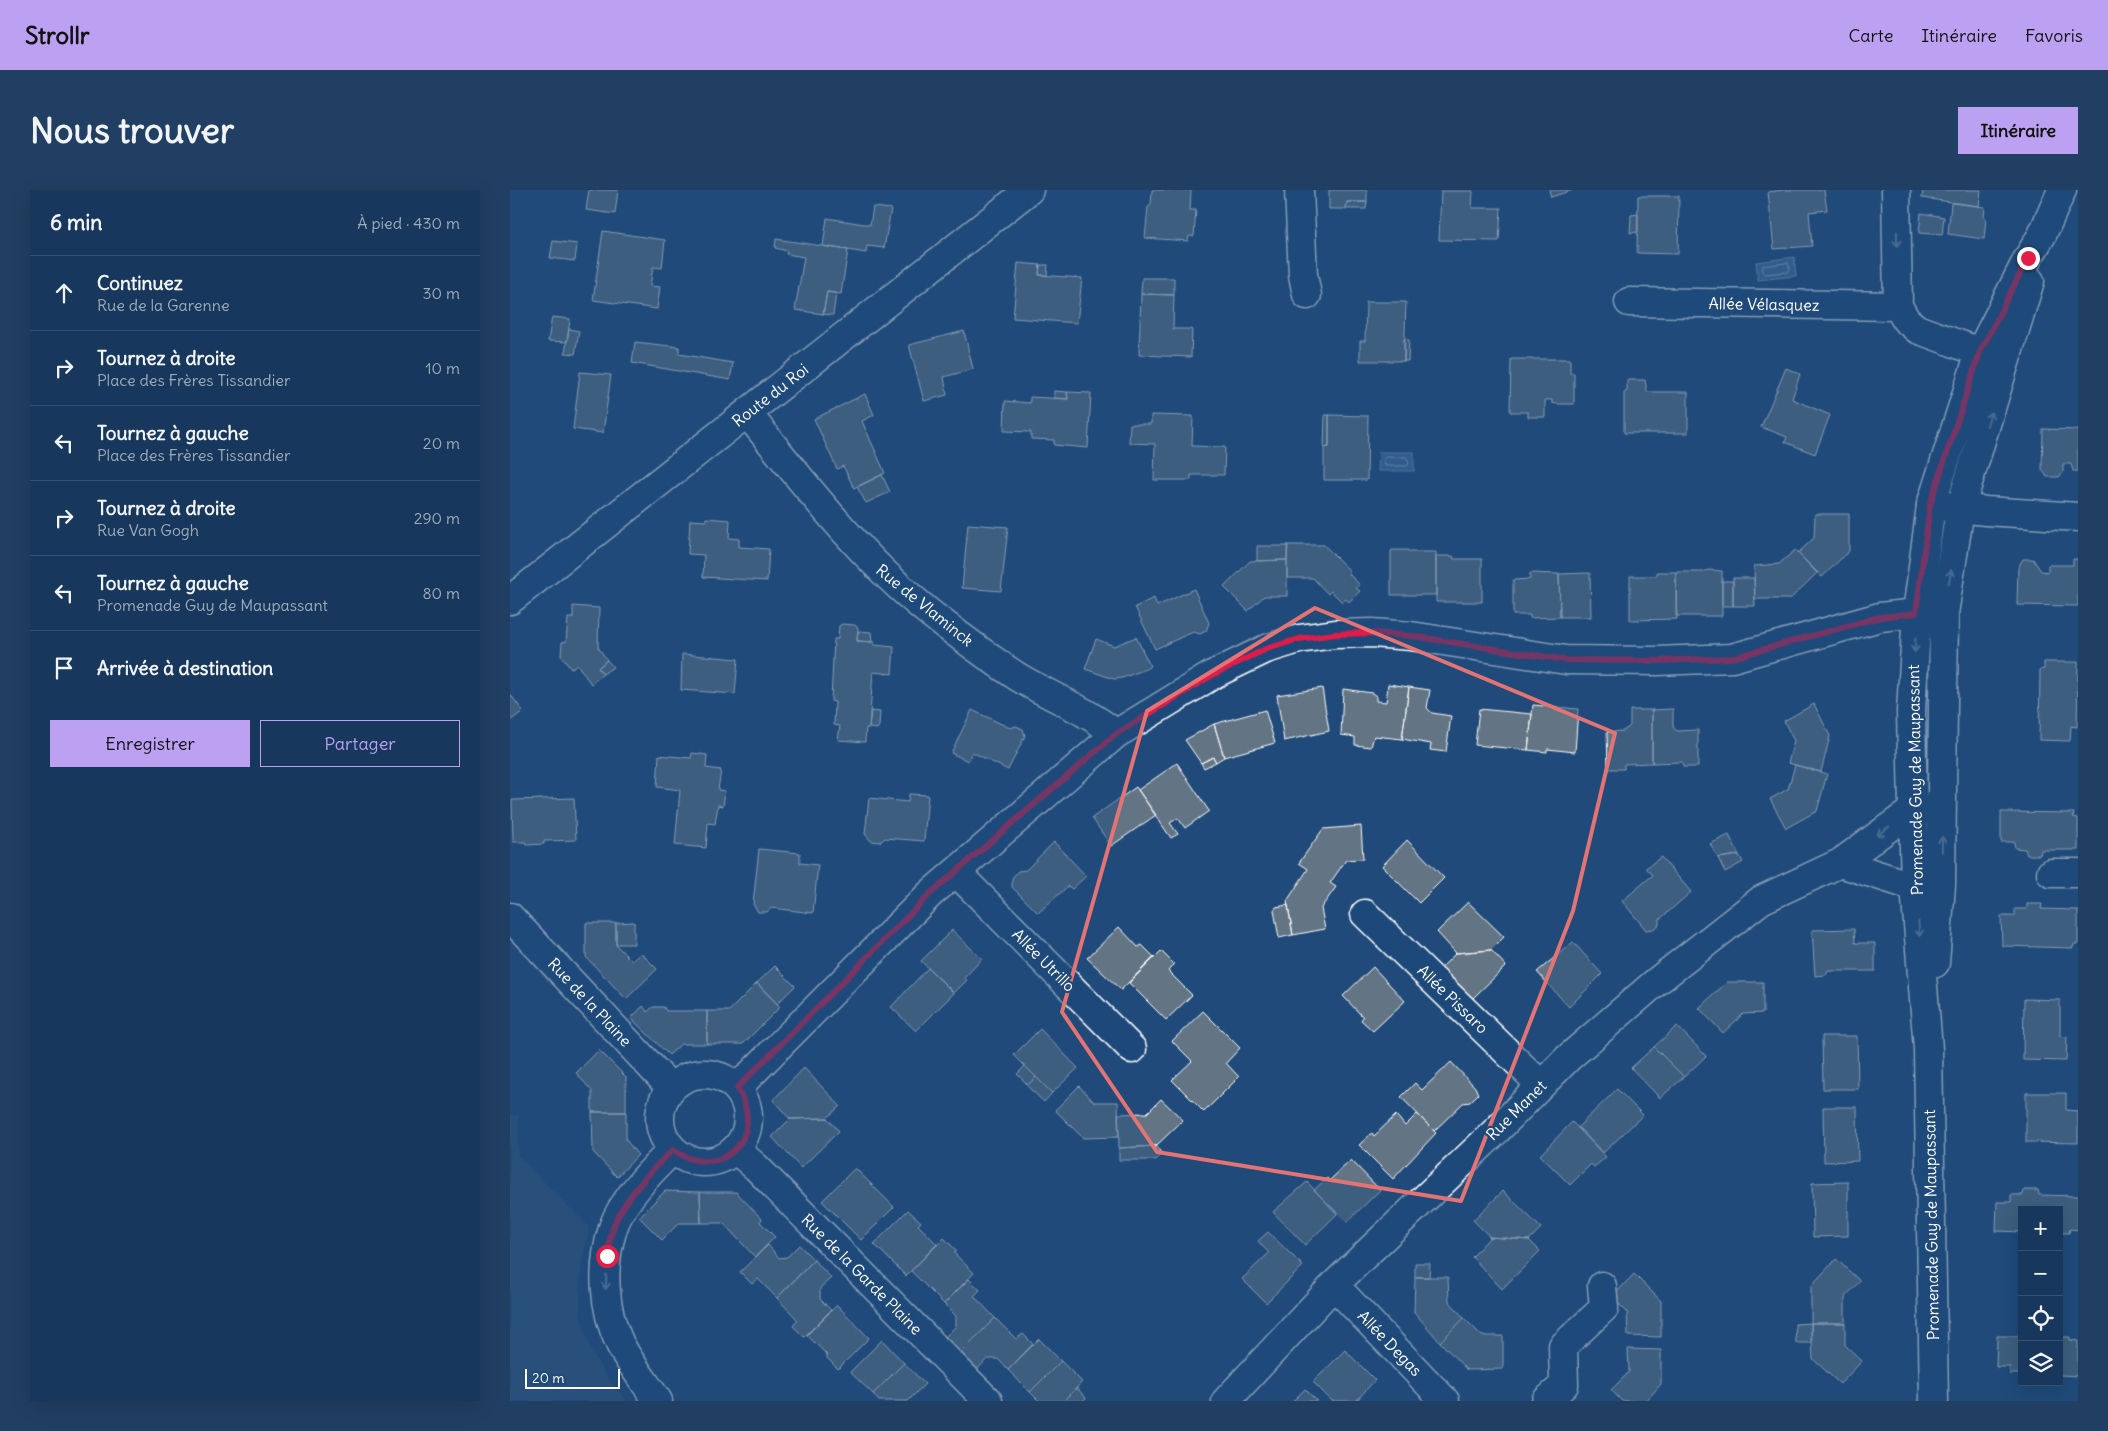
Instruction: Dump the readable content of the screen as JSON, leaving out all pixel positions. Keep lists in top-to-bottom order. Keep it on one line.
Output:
{"streets":{"street":["Allée Vélasquez","Route du Roi","Rue de Vlaminck","Promenade Guy de Maupassant","Allée Utrillo","Allée Pissaro","Rue de la Plaine","Rue Manet","Rue de la Garde Plaine","Allée Degas"]},"crossings":[["Route du Roi","Rue de Vlaminck"],["Promenade Guy de Maupassant","Rue Manet"],["Allée Pissaro","Rue Manet"],["Rue de la Plaine","Rue de la Garde Plaine"],["Rue Manet","Allée Degas"]],"scale_bar":"20 m","page":{"header":"Strollr","nav":["Carte","Itinéraire","Favoris"],"buttons":["Itinéraire",["Enregistrer","Partager"]],"title":"Nous trouver","heading":["6 min","À pied · 430 m"],"list":[["Continuez","Rue de la Garenne","30 m"],["Tournez à droite","Place des Frères Tissandier","10 m"],["Tournez à gauche","Place des Frères Tissandier","20 m"],["Tournez à droite","Rue Van Gogh","290 m"],["Tournez à gauche","Promenade Guy de Maupassant","80 m"],"Arrivée à destination"],"map_buttons":["+","−"],"scale":"20 m"}}
